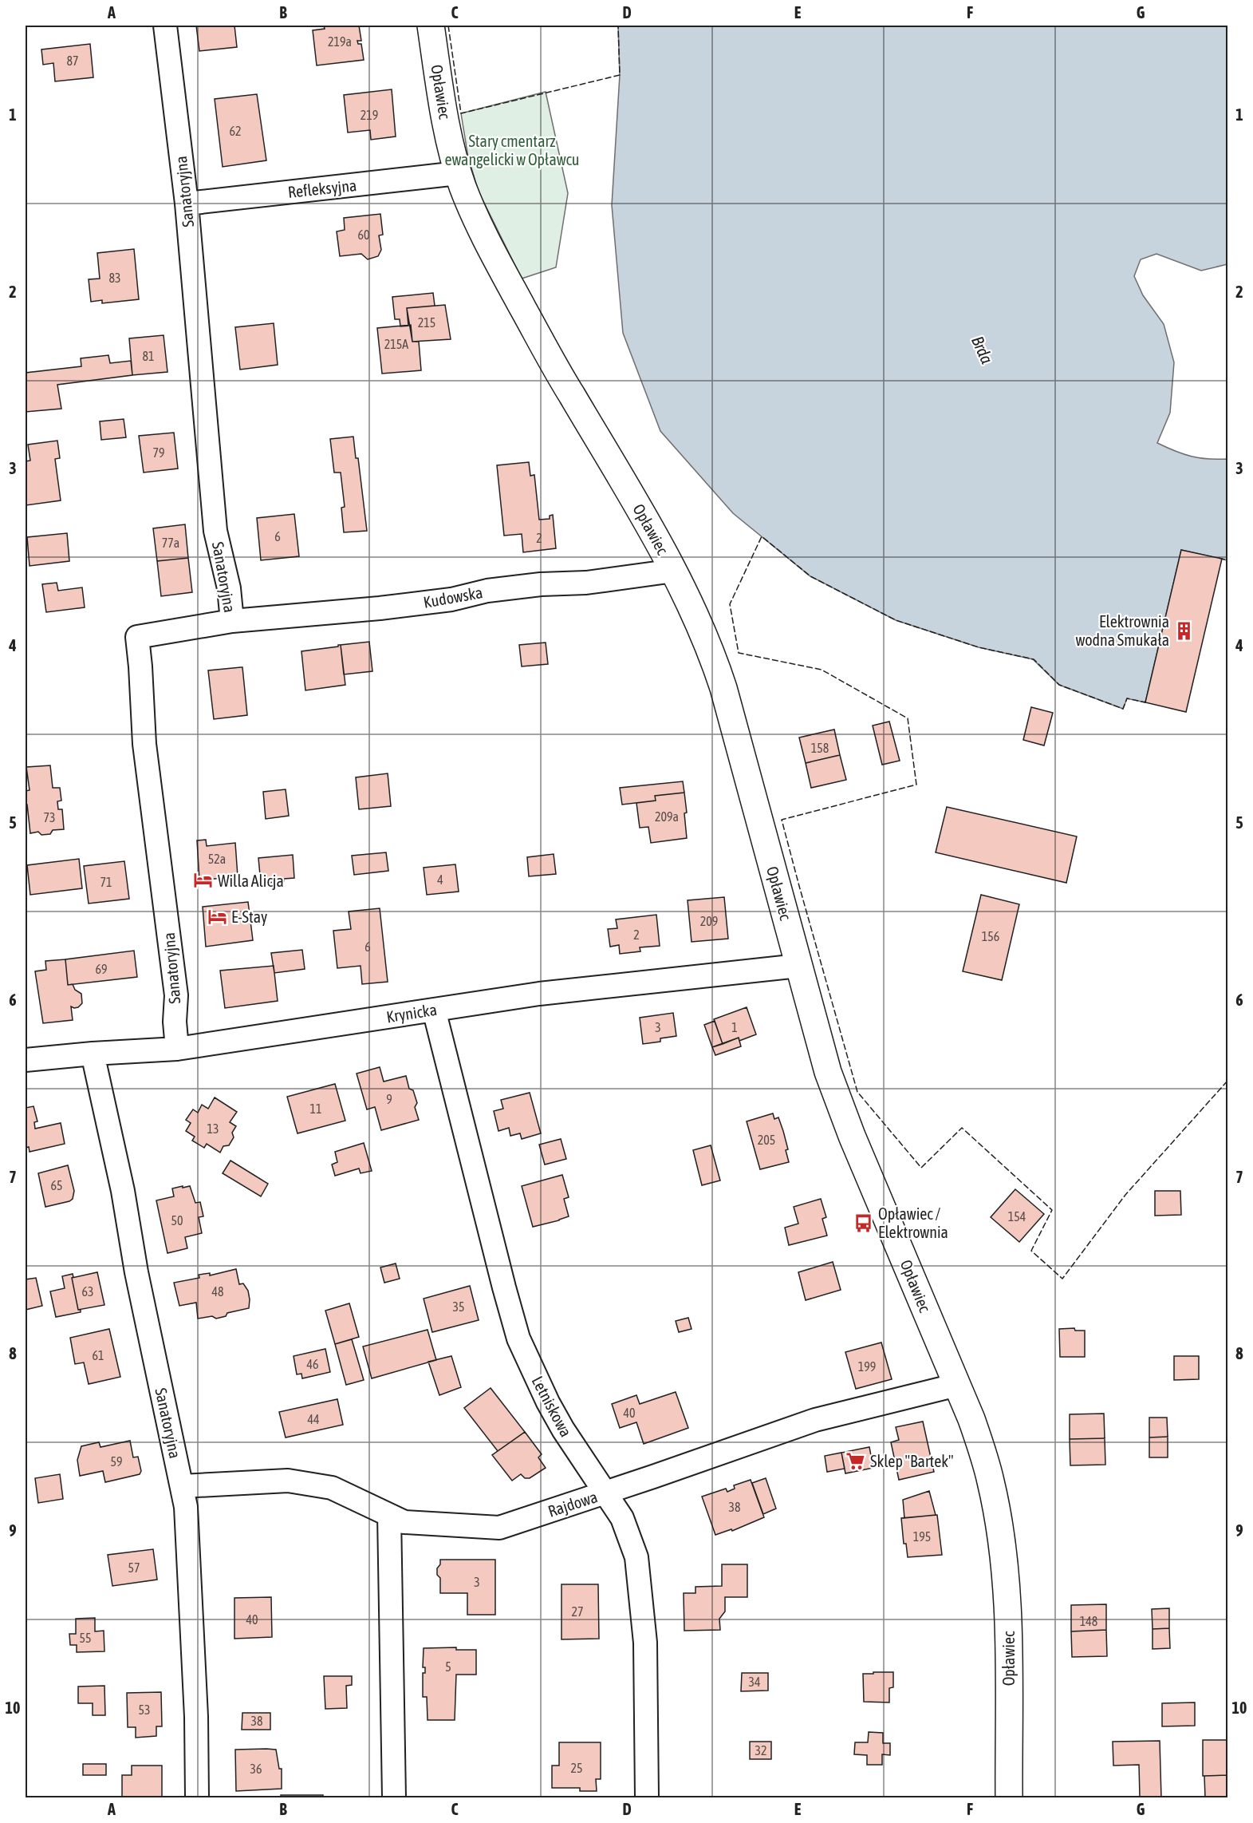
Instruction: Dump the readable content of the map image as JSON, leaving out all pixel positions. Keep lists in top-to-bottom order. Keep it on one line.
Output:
{"streets":{"street":["Opławiec","Refleksyjna","Sanatoryjna","Kudowska","Krynicka","Letniskowa","Rajdowa"]},"crossings":[["Opławiec","Refleksyjna"],["Opławiec","Kudowska"],["Opławiec","Krynicka"],["Opławiec","Rajdowa"],["Refleksyjna","Sanatoryjna"],["Sanatoryjna","Kudowska"],["Sanatoryjna","Krynicka"],["Sanatoryjna","Rajdowa"],["Krynicka","Letniskowa"],["Letniskowa","Rajdowa"]],"water":["Brda"],"parks":["Stary cmentarz ewangelicki w Opławcu"],"places":{"building":["Elektrownia wodna Smukała"],"hotel":["Willa Alicja","E-Stay"],"bus stop":["Opławiec / Elektrownia"],"supermarket":["Sklep \"Bartek\""]},"house_numbers":["219a","87","219","62","60","83","215","215A","81","79","6","2","77a","158","209a","73","52a","4","71","209","2","156","6","69","3","1","9","11","13","205","65","154","50","63","48","35","61","46","199","40","44","59","38","195","57","3","27","40","148","55","5","34","53","38","32","25","36"],"grid":{"columns":["A","B","C","D","E","F","G"],"rows":["1","2","3","4","5","6","7","8","9","10"]}}
